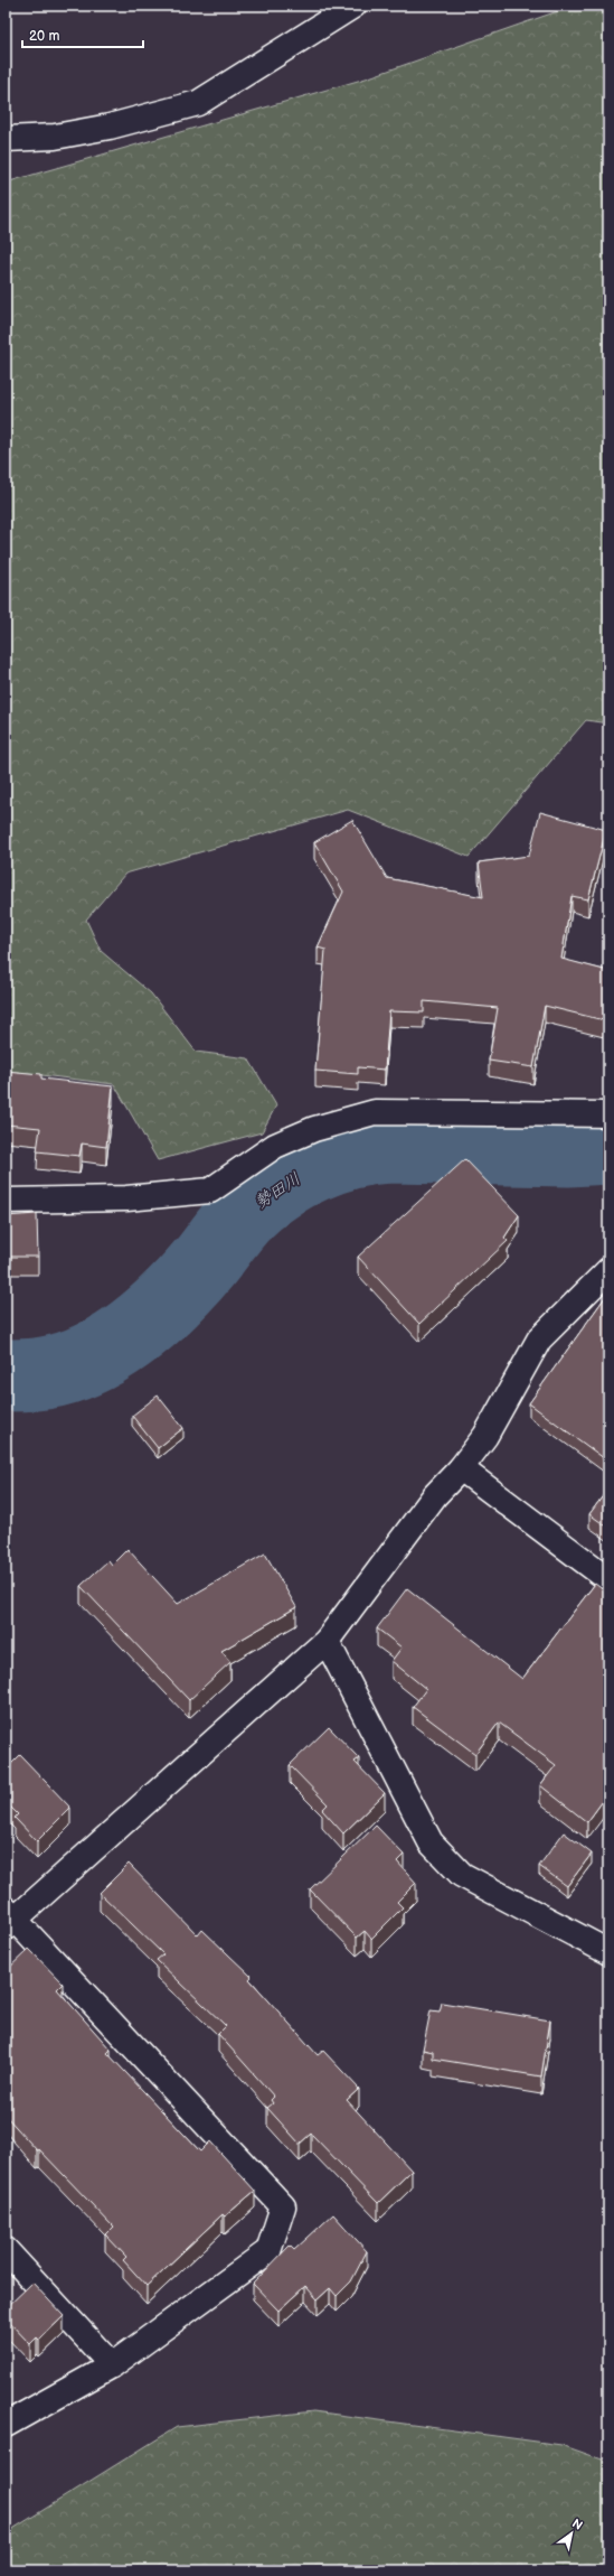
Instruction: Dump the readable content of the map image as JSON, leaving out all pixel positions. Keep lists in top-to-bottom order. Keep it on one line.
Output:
{"water":["勢田川"],"scale_bar":"20 m","north":"top right"}
